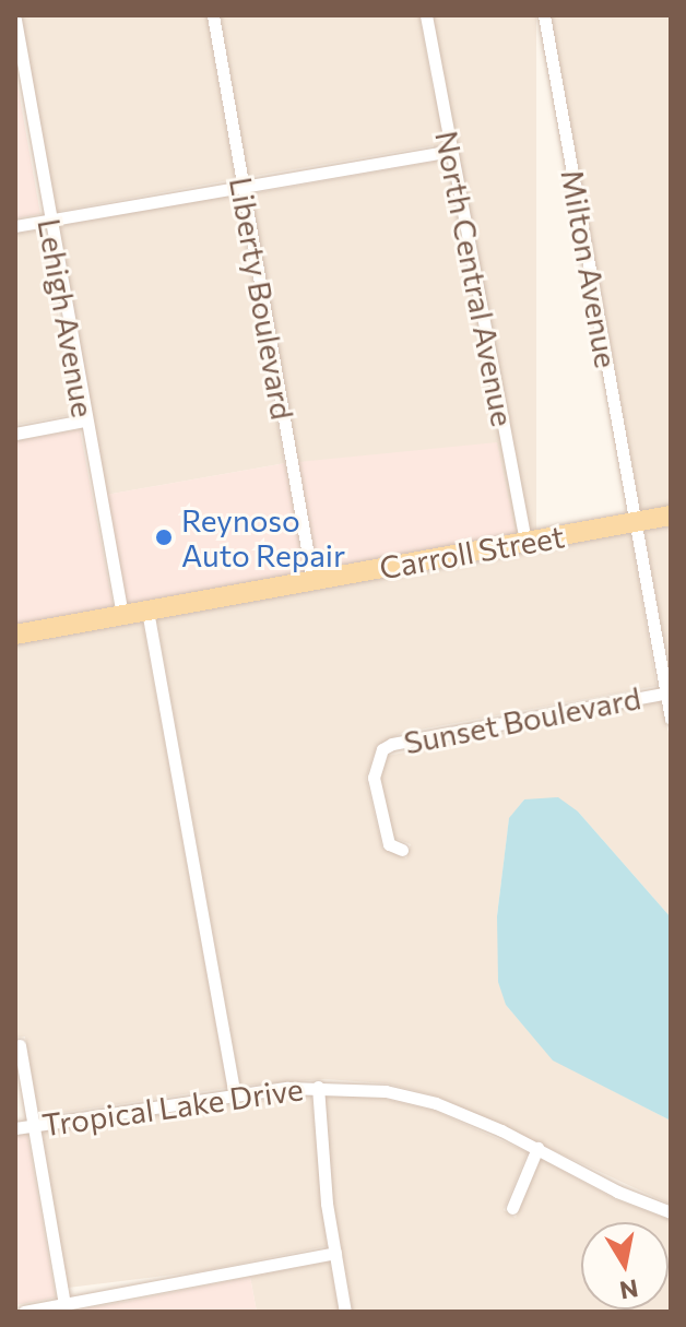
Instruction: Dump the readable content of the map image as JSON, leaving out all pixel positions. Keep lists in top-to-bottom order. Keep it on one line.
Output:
{"streets":{"main road":["Carroll Street"],"street":["Milton Avenue","North Central Avenue","Liberty Boulevard","Lehigh Avenue","Sunset Boulevard","Tropical Lake Drive"]},"crossings":[["Milton Avenue","Carroll Street"],["North Central Avenue","Carroll Street"],["Liberty Boulevard","Carroll Street"],["Lehigh Avenue","Carroll Street"]],"places":["Reynoso Auto Repair"],"north":"bottom"}
